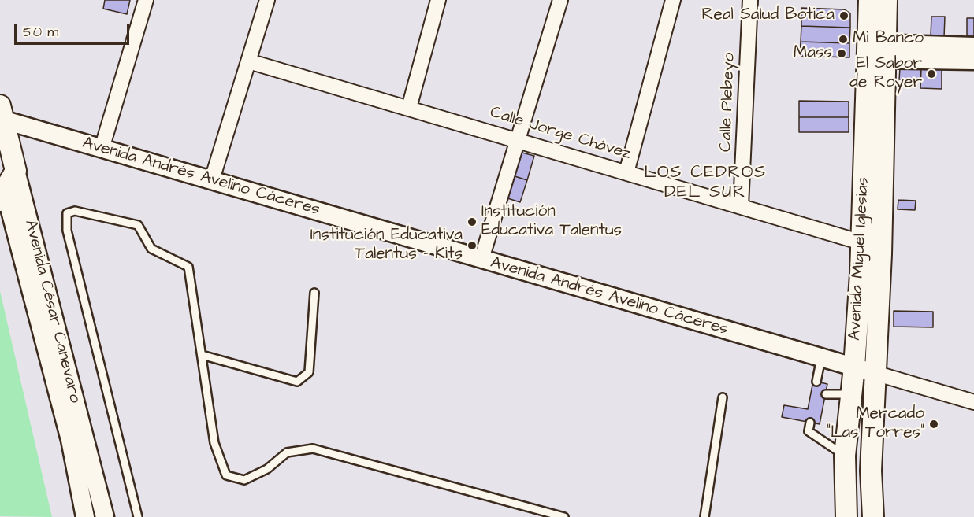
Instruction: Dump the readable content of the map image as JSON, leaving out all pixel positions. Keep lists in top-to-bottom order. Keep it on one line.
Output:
{"streets":{"main road":["Avenida Miguel Iglesias","Avenida César Canevaro"],"street":["Calle Plebeyo","Calle Jorge Chávez","Avenida Andrés Avelino Cáceres"]},"crossings":[["Calle Plebeyo","Calle Jorge Chávez"],["Calle Jorge Chávez","Avenida Miguel Iglesias"],["Avenida Andrés Avelino Cáceres","Avenida Miguel Iglesias"],["Avenida Andrés Avelino Cáceres","Avenida César Canevaro"]],"districts":["LOS CEDROS DEL SUR"],"places":["Real Salud Botica","Mi Banco","Mass","El Sabor de Royer","Institución Educativa Talentus","Institución Educativa Talentus - Kits","Mercado \"Las Torres\""],"scale_bar":"50 m"}
